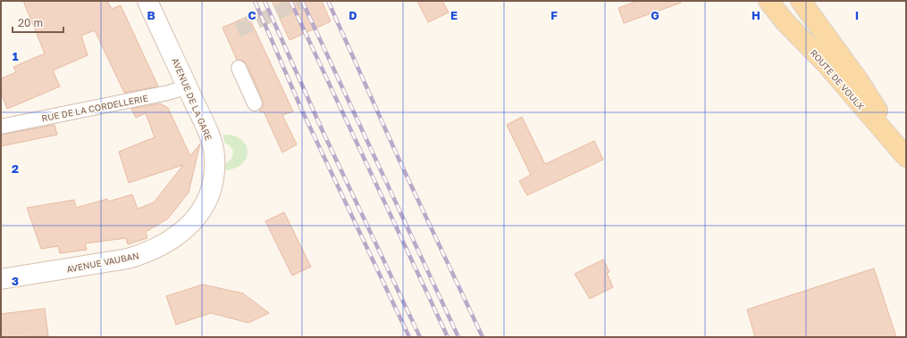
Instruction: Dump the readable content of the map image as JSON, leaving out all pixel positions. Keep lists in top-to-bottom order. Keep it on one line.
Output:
{"streets":{"main road":["ROUTE DE VOULX","AVENUE DE LA GARE","AVENUE VAUBAN"],"street":["RUE DE LA CORDELLERIE"]},"crossings":[["AVENUE DE LA GARE","RUE DE LA CORDELLERIE"],["AVENUE DE LA GARE","AVENUE VAUBAN"]],"scale_bar":"20 m","grid":{"columns":["B","C","D","E","F","G","H","I"],"rows":["1","2","3"]}}
